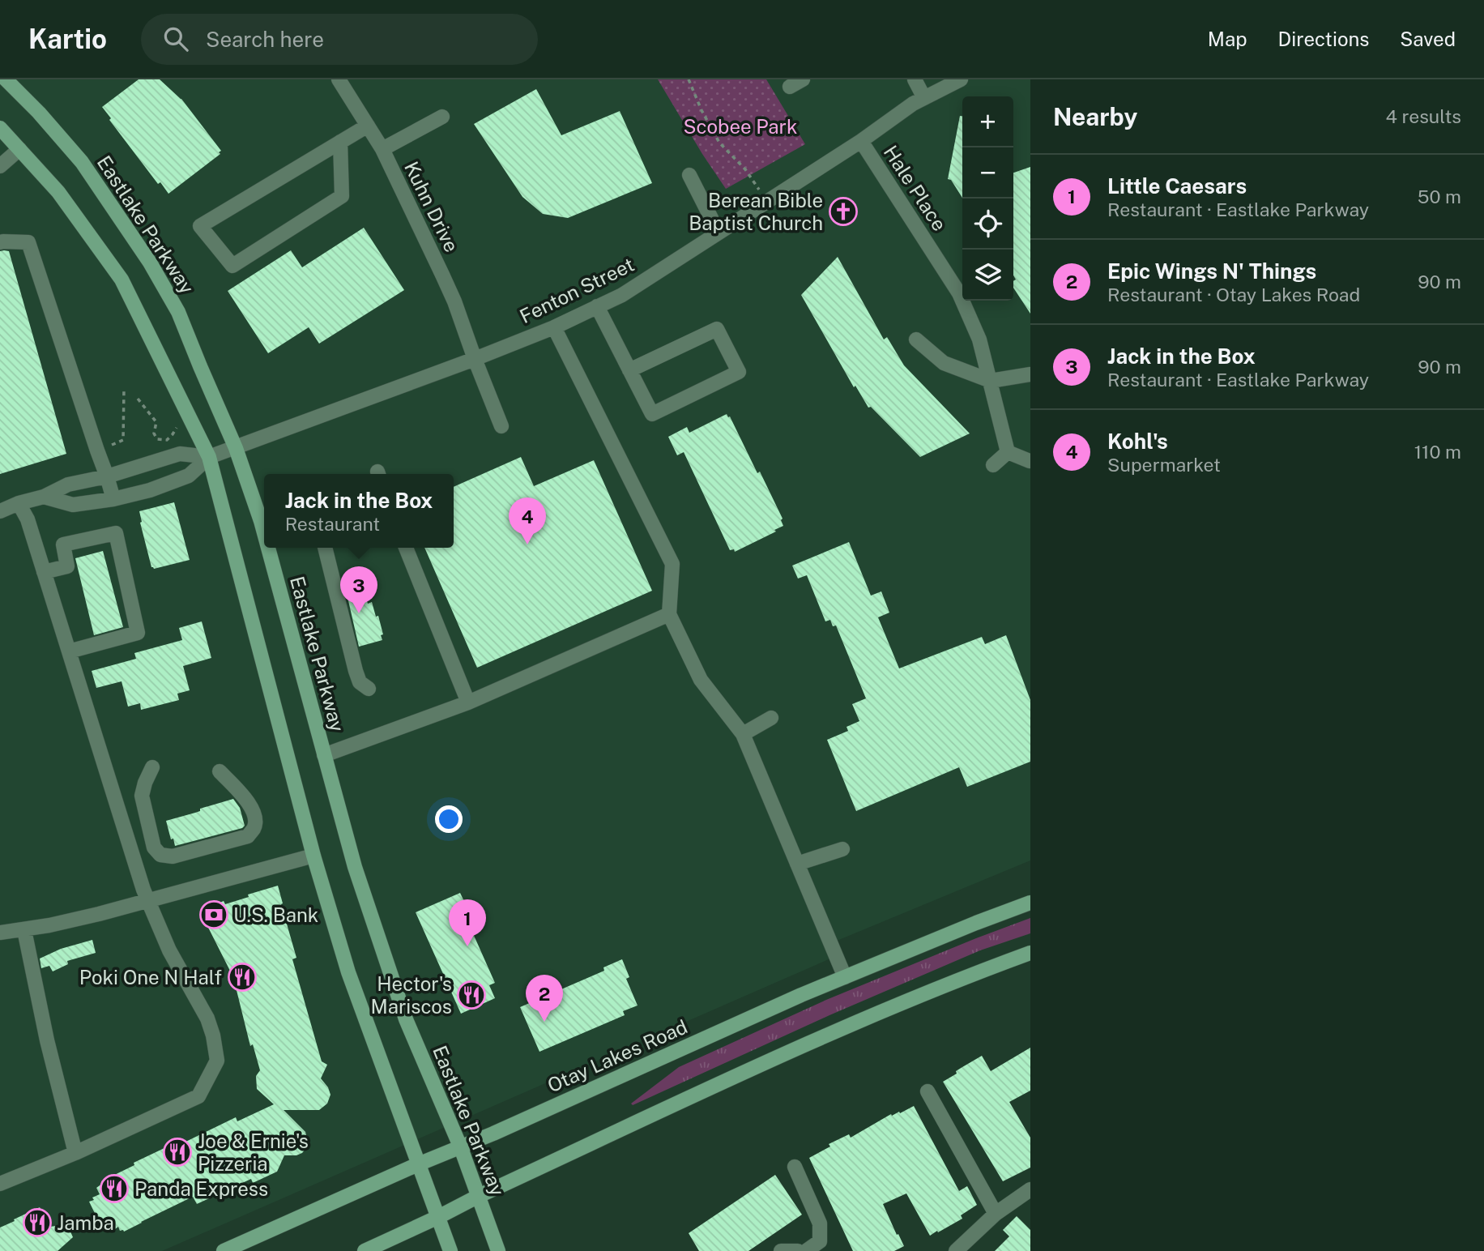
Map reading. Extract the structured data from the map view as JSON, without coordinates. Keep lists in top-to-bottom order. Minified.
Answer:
{"streets":{"main road":["Eastlake Parkway","Otay Lakes Road"],"street":["Hale Place","Kuhn Drive","Fenton Street"]},"crossings":[["Hale Place","Fenton Street"],["Kuhn Drive","Fenton Street"],["Eastlake Parkway","Fenton Street"],["Eastlake Parkway","Otay Lakes Road"]],"parks":["Scobee Park"],"places":{"church":["Berean Bible Baptist Church"],"bank":["U.S. Bank"],"restaurant":["Poki One N Half","Hector's Mariscos","Joe & Ernie's Pizzeria","Panda Express","Jamba"]},"page":{"header":"Kartio","search":"Search here","nav":["Map","Directions","Saved"],"heading":["Nearby","4 results"],"map_buttons":["+","−"],"list":[{"mark":"1","name":"Little Caesars","note":"Restaurant · Eastlake Parkway","value":"50 m"},{"mark":"2","name":"Epic Wings N' Things","note":"Restaurant · Otay Lakes Road","value":"90 m"},{"mark":"3","name":"Jack in the Box","note":"Restaurant · Eastlake Parkway","value":"90 m"},{"mark":"4","name":"Kohl's","note":"Supermarket","value":"110 m"}],"popup":["Jack in the Box","Restaurant"],"pins":["4","3","1","2"]}}
